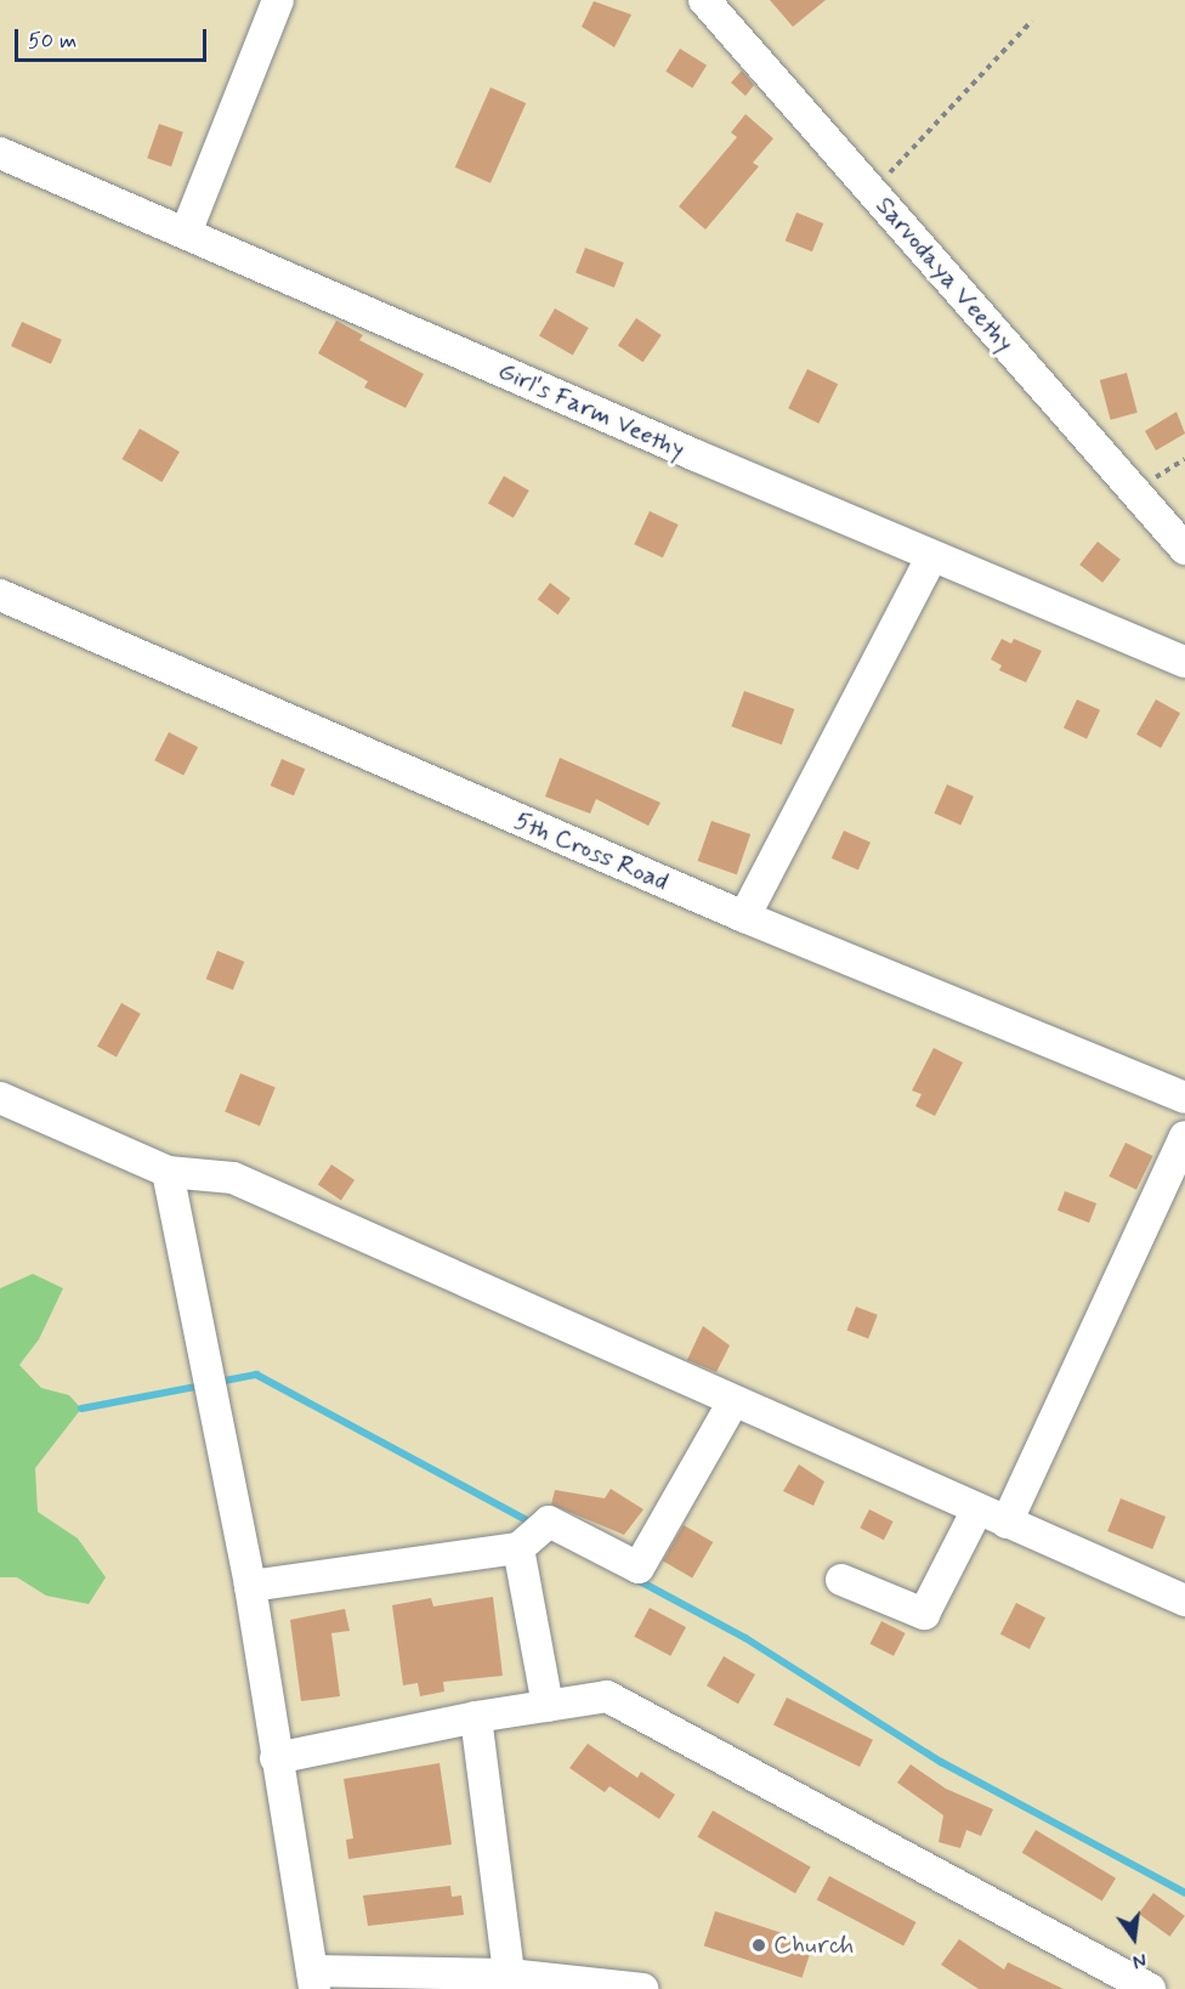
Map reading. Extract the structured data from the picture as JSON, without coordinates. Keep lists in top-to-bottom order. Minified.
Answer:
{"streets":{"street":["Sarvodaya Veethy","Girl's Farm Veethy","5th Cross Road"]},"places":["Church"],"scale_bar":"50 m","north":"bottom"}
